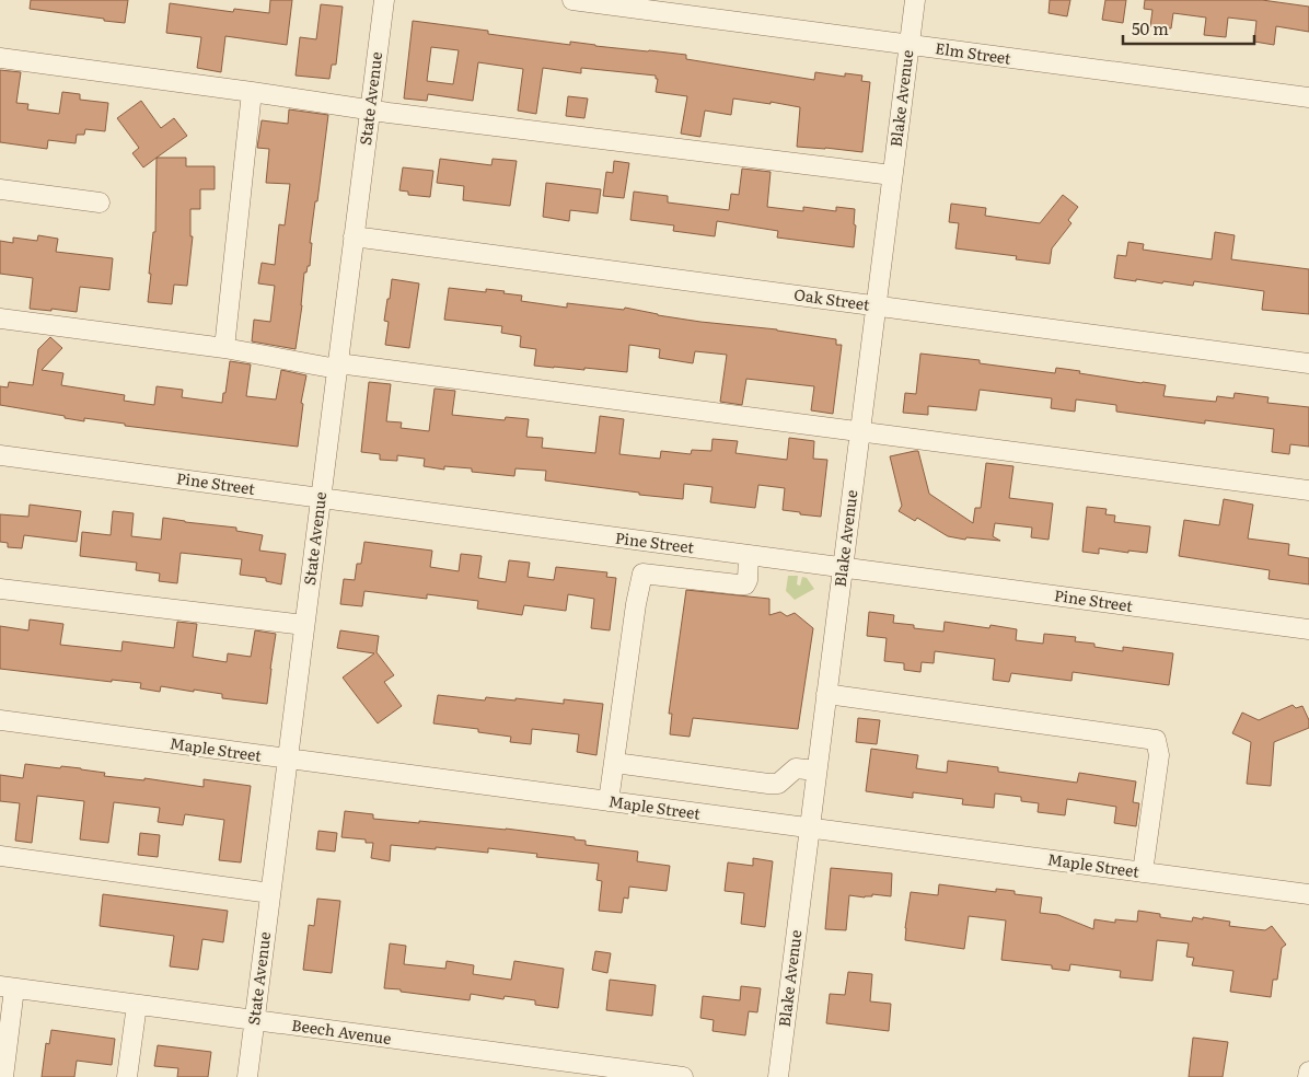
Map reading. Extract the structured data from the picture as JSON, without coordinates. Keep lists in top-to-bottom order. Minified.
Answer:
{"streets":{"street":["Elm Street","State Avenue","Blake Avenue","Oak Street","Pine Street","Maple Street","Beech Avenue"]},"crossings":[["Elm Street","Blake Avenue"],["State Avenue","Oak Street"],["State Avenue","Pine Street"],["State Avenue","Maple Street"],["State Avenue","Beech Avenue"],["Blake Avenue","Oak Street"],["Blake Avenue","Pine Street"],["Blake Avenue","Maple Street"]],"scale_bar":"50 m"}
